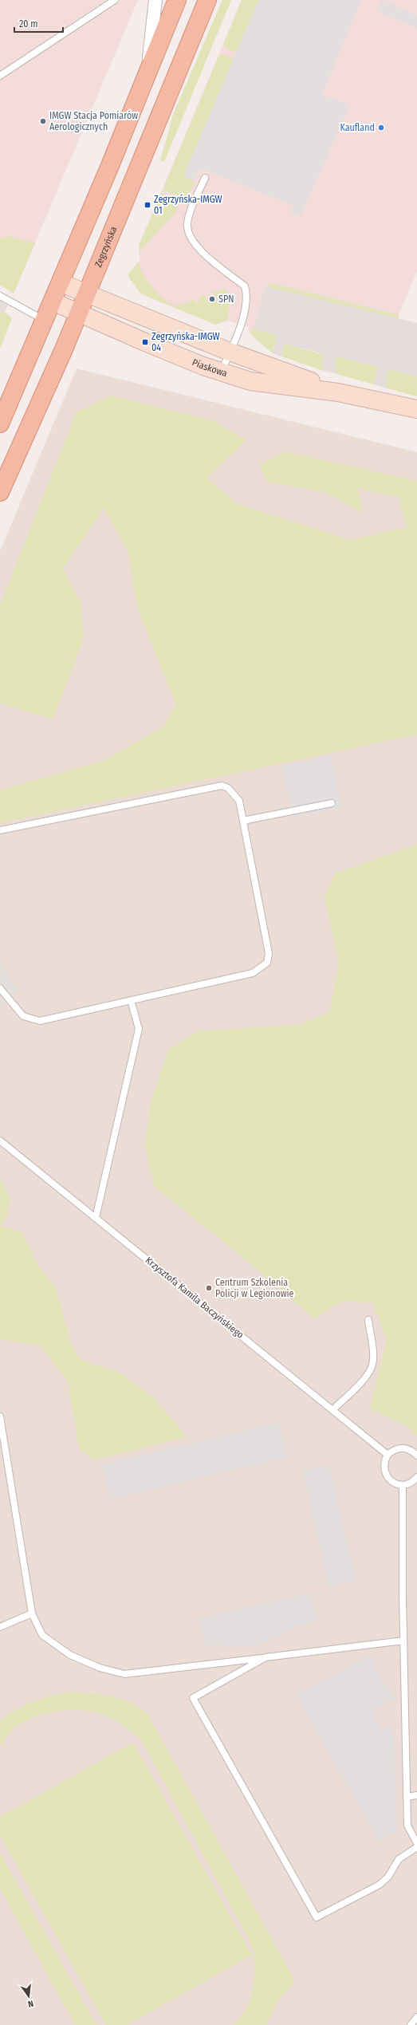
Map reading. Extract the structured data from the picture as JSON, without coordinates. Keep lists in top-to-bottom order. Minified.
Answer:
{"streets":{"main road":["Zegrzyńska"],"street":["Piaskowa"],"lane":["Krzysztofa Kamila Baczyńskiego"]},"crossings":[["Zegrzyńska","Piaskowa"]],"places":{"other":["IMGW Stacja Pomiarów Aerologicznych","Kaufland","SPN","Centrum Szkolenia Policji w Legionowie"],"transit":["Zegrzyńska-IMGW 01","Zegrzyńska-IMGW 04"]},"scale_bar":"20 m","north":"bottom"}
